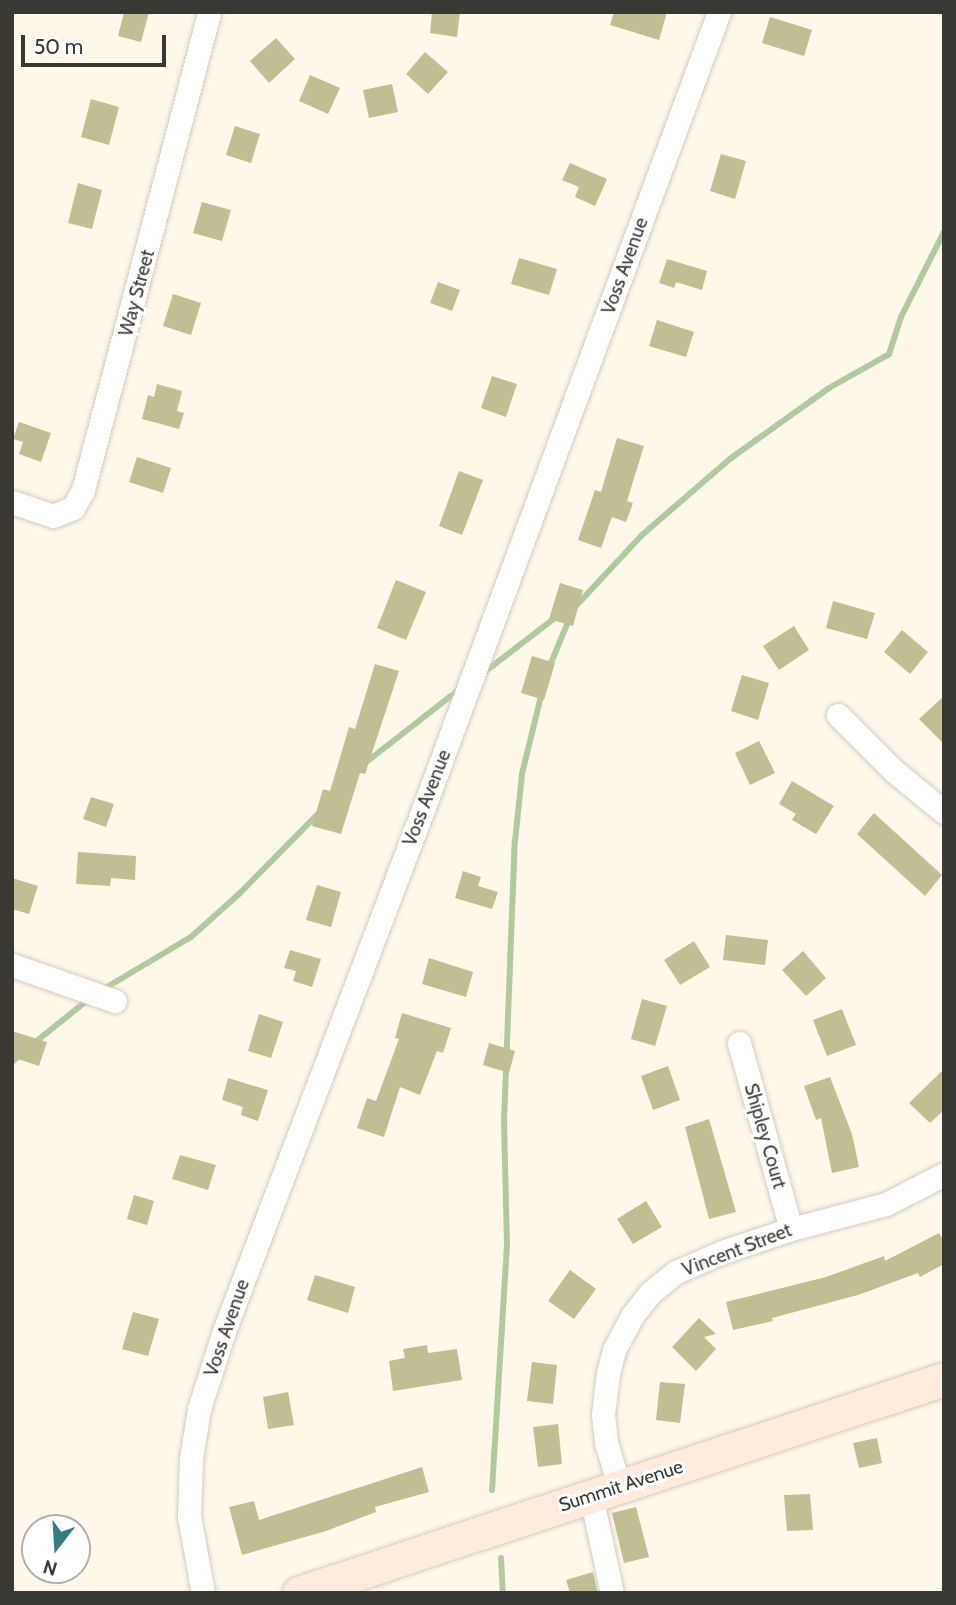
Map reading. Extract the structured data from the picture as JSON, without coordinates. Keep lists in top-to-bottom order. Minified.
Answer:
{"streets":{"main road":["Summit Avenue"],"street":["Voss Avenue","Way Street","Shipley Court","Vincent Street"]},"crossings":[["Shipley Court","Vincent Street"],["Vincent Street","Summit Avenue"]],"scale_bar":"50 m","north":"bottom"}
